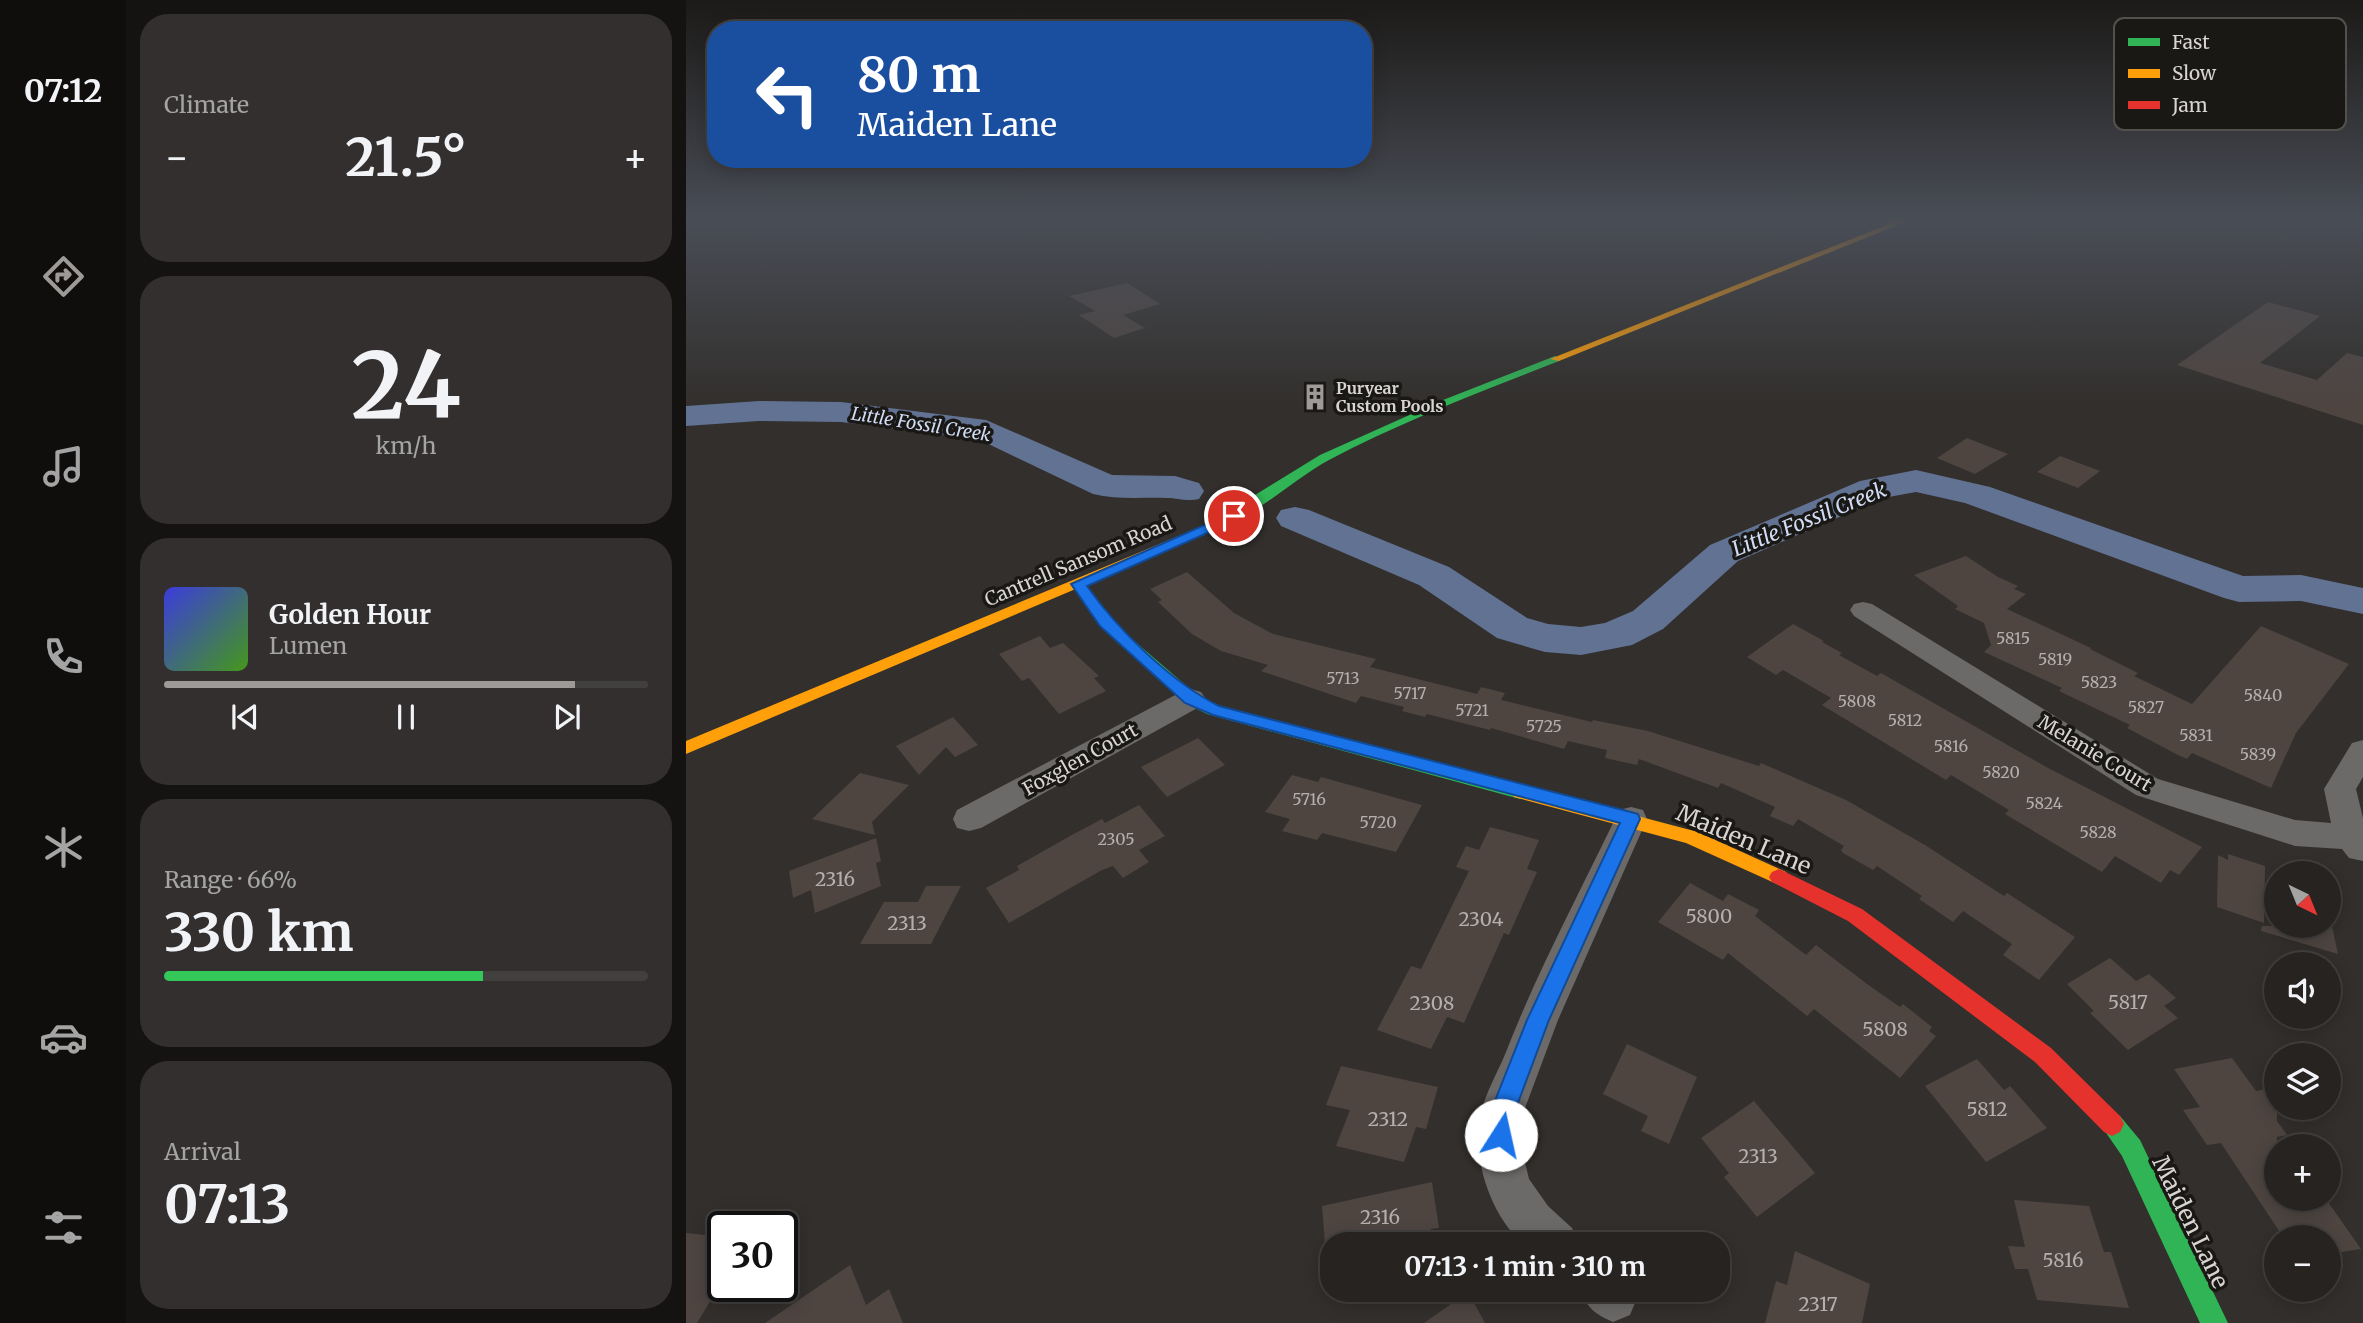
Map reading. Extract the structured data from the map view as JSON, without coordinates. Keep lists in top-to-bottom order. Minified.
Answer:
{"streets":{"main road":["Cantrell Sansom Road","Maiden Lane"],"street":["Melanie Court","Foxglen Court"]},"crossings":[["Cantrell Sansom Road","Maiden Lane"],["Foxglen Court","Maiden Lane"]],"water":["Little Fossil Creek"],"places":{"building":["Puryear Custom Pools"]},"house_numbers":["5815","5819","5713","5823","5717","5840","5808","5827","5721","5812","5725","5831","5816","5839","5820","5716","5824","5720","5828","2305","2316","5800","2304","2313","5817","2308","5808","5812","2312","2313","2316","5816","2317"],"legend":["Fast","Slow","Jam"],"north":"bottom right","page":{"tabs":"07:12","tile":["Climate",["24","km/h"],["Range · 66%","330 km"],["Arrival","07:13"]],"turn":["80 m","Maiden Lane"],"heat":["−","21.5°","+"],"song":["Golden Hour","Lumen"],"map_buttons":["+","−"],"limit":"30","trip":"07:13 · 1 min · 310 m"}}
